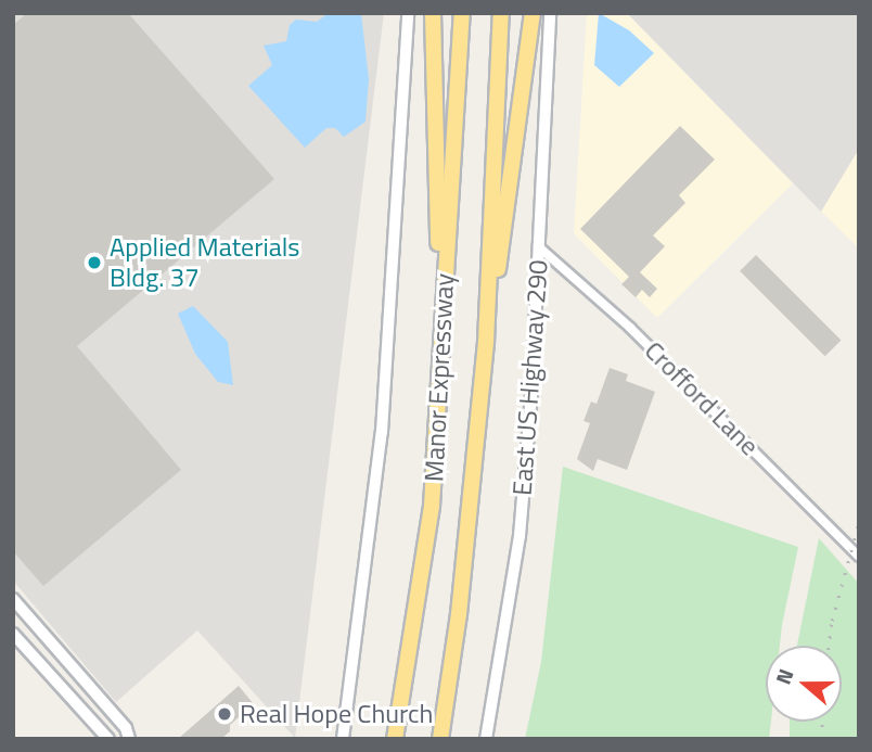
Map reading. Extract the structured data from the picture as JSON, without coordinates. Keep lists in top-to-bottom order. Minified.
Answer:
{"streets":{"highway":["Manor Expressway"],"main road":["East US Highway 290"],"street":["Crofford Lane"]},"crossings":[["East US Highway 290","Crofford Lane"]],"places":["Applied Materials Bldg. 37","Real Hope Church"],"north":"left"}
